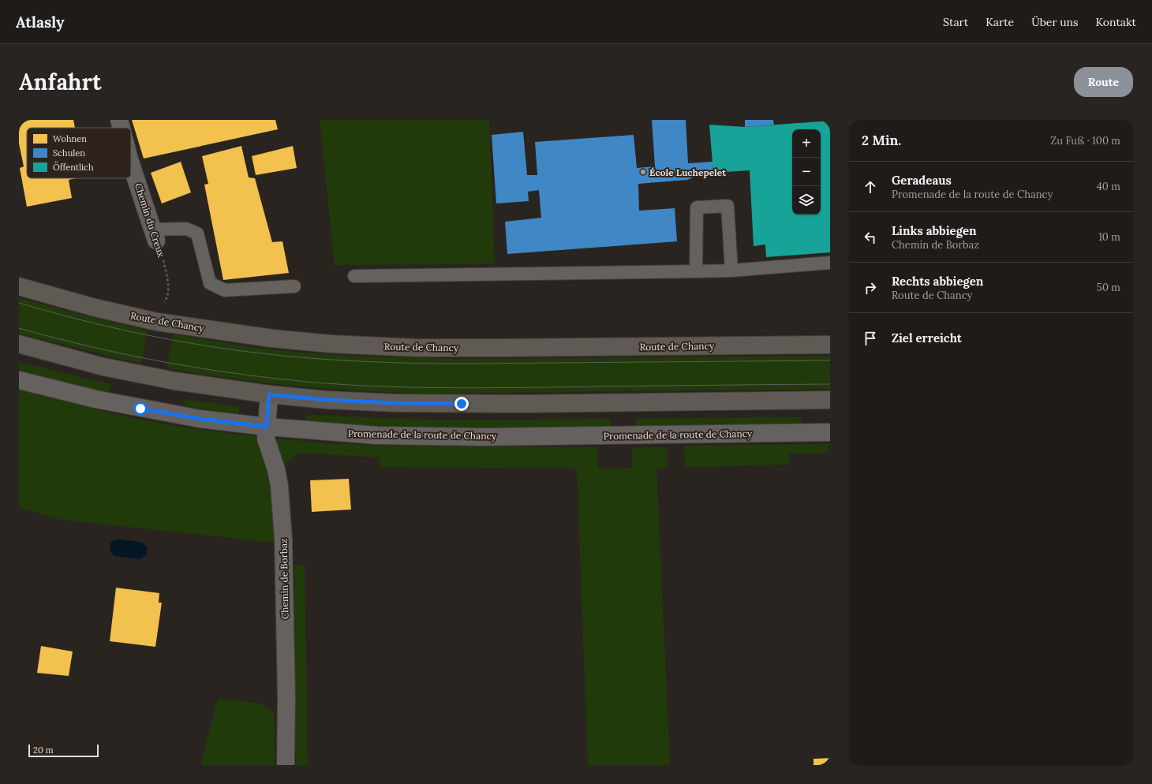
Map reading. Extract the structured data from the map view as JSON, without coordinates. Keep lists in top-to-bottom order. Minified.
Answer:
{"streets":{"main road":["Route de Chancy"],"street":["Chemin du Creux","Promenade de la route de Chancy","Chemin de Borbaz"]},"crossings":[["Promenade de la route de Chancy","Chemin de Borbaz"]],"places":["École Luchepelet"],"legend":["Wohnen","Schulen","Öffentlich"],"scale_bar":"20 m","page":{"header":"Atlasly","nav":["Start","Karte","Über uns","Kontakt"],"buttons":"Route","title":"Anfahrt","heading":["2 Min.","Zu Fuß · 100 m"],"map_buttons":["+","−"],"list":[["Geradeaus","Promenade de la route de Chancy","40 m"],["Links abbiegen","Chemin de Borbaz","10 m"],["Rechts abbiegen","Route de Chancy","50 m"],"Ziel erreicht"],"scale":"20 m"}}
